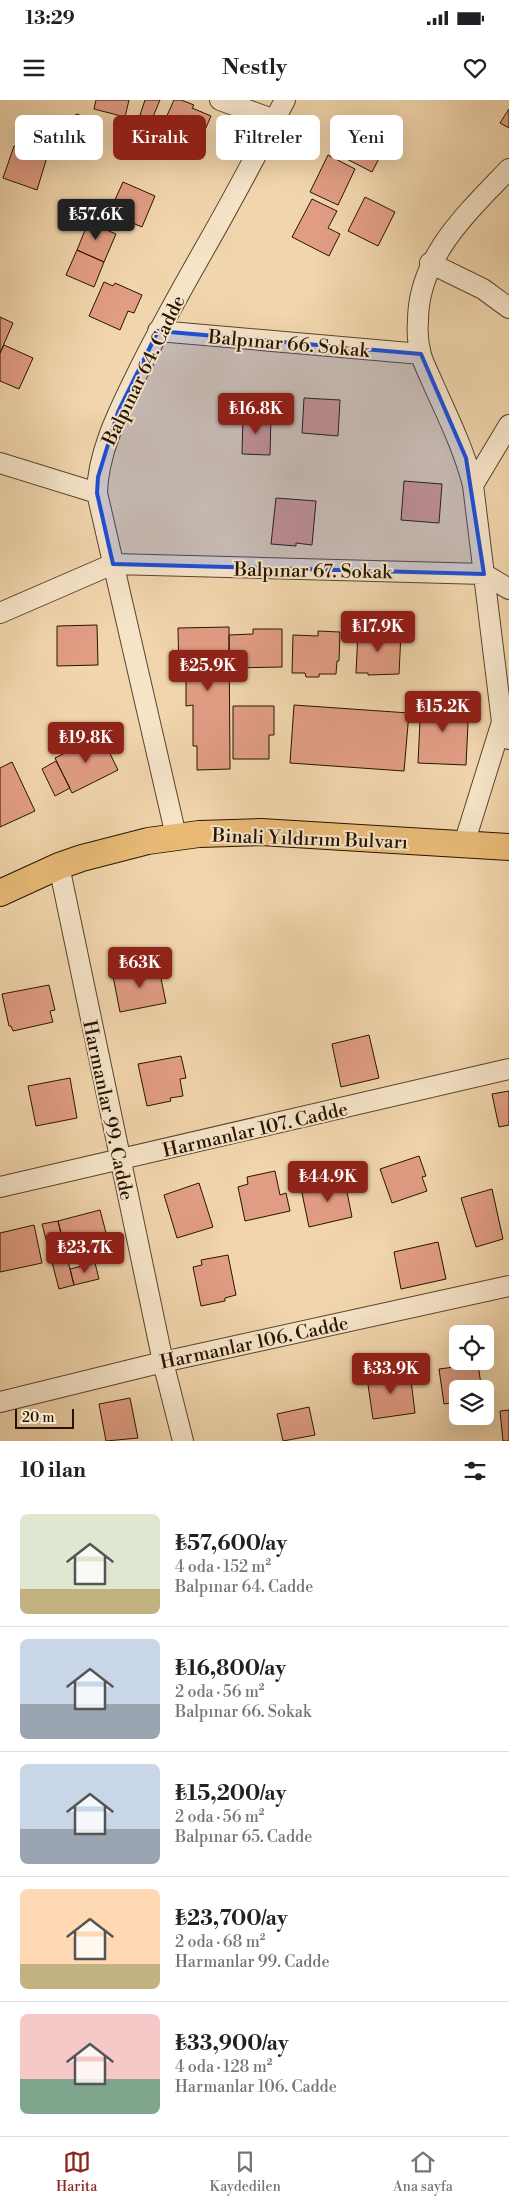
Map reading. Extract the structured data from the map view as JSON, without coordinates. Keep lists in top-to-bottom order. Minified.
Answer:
{"streets":{"main road":["Binali Yıldırım Bulvarı"],"street":["Balpınar 66. Sokak","Balpınar 64. Cadde","Balpınar 67. Sokak","Harmanlar 99. Cadde","Harmanlar 107. Cadde","Harmanlar 106. Cadde"]},"crossings":[["Balpınar 66. Sokak","Balpınar 64. Cadde"],["Balpınar 64. Cadde","Balpınar 67. Sokak"],["Balpınar 64. Cadde","Binali Yıldırım Bulvarı"],["Binali Yıldırım Bulvarı","Harmanlar 99. Cadde"],["Harmanlar 99. Cadde","Harmanlar 107. Cadde"],["Harmanlar 99. Cadde","Harmanlar 106. Cadde"]],"scale_bar":"20 m","page":{"status":"13:29","header":"Nestly","chip":["Satılık","Kiralık","Filtreler","Yeni"],"price":["₺57.6K","₺16.8K","₺17.9K","₺25.9K","₺15.2K","₺19.8K","₺63K","₺44.9K","₺23.7K","₺33.9K"],"scale":"20 m","heading":"10 ilan","list":[{"name":"₺57,600/ay","note":"4 oda · 152 m² · Balpınar 64. Cadde"},{"name":"₺16,800/ay","note":"2 oda · 56 m² · Balpınar 66. Sokak"},{"name":"₺15,200/ay","note":"2 oda · 56 m² · Balpınar 65. Cadde"},{"name":"₺23,700/ay","note":"2 oda · 68 m² · Harmanlar 99. Cadde"},{"name":"₺33,900/ay","note":"4 oda · 128 m² · Harmanlar 106. Cadde"}],"tabs":["Harita","Kaydedilen","Ana sayfa"]}}
